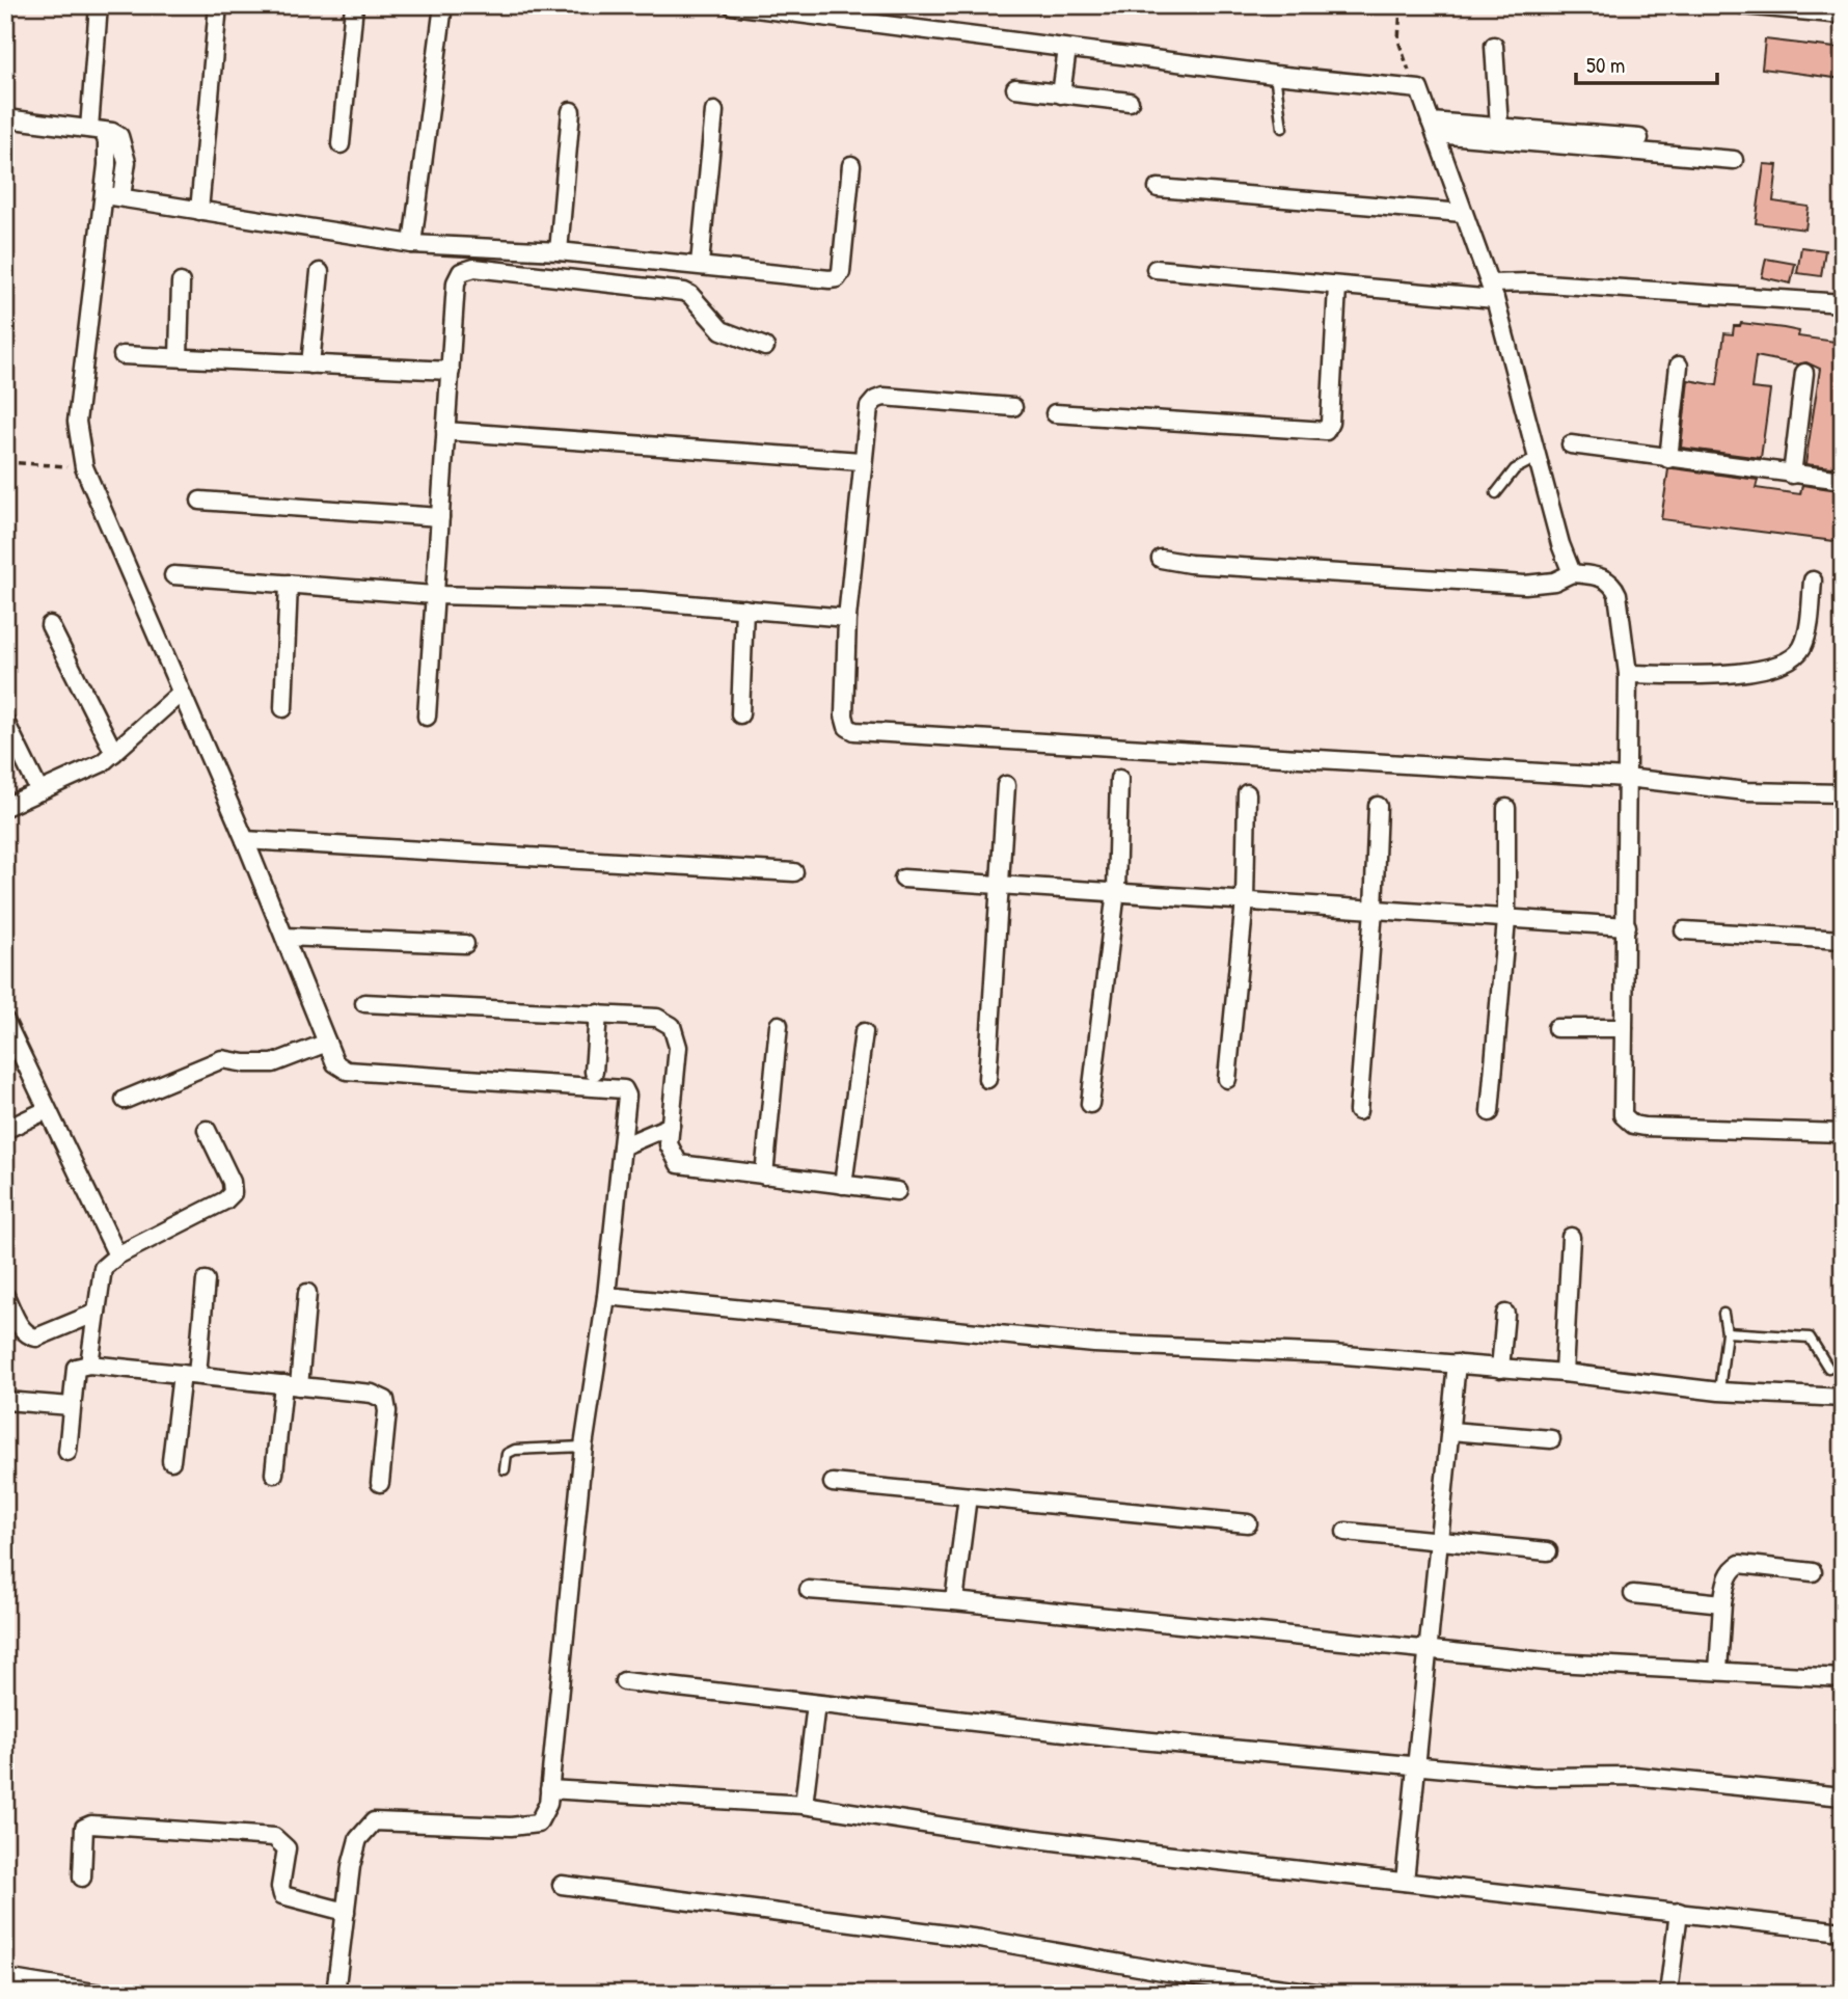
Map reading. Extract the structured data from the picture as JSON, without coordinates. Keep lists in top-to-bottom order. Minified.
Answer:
{"scale_bar":"50 m"}
